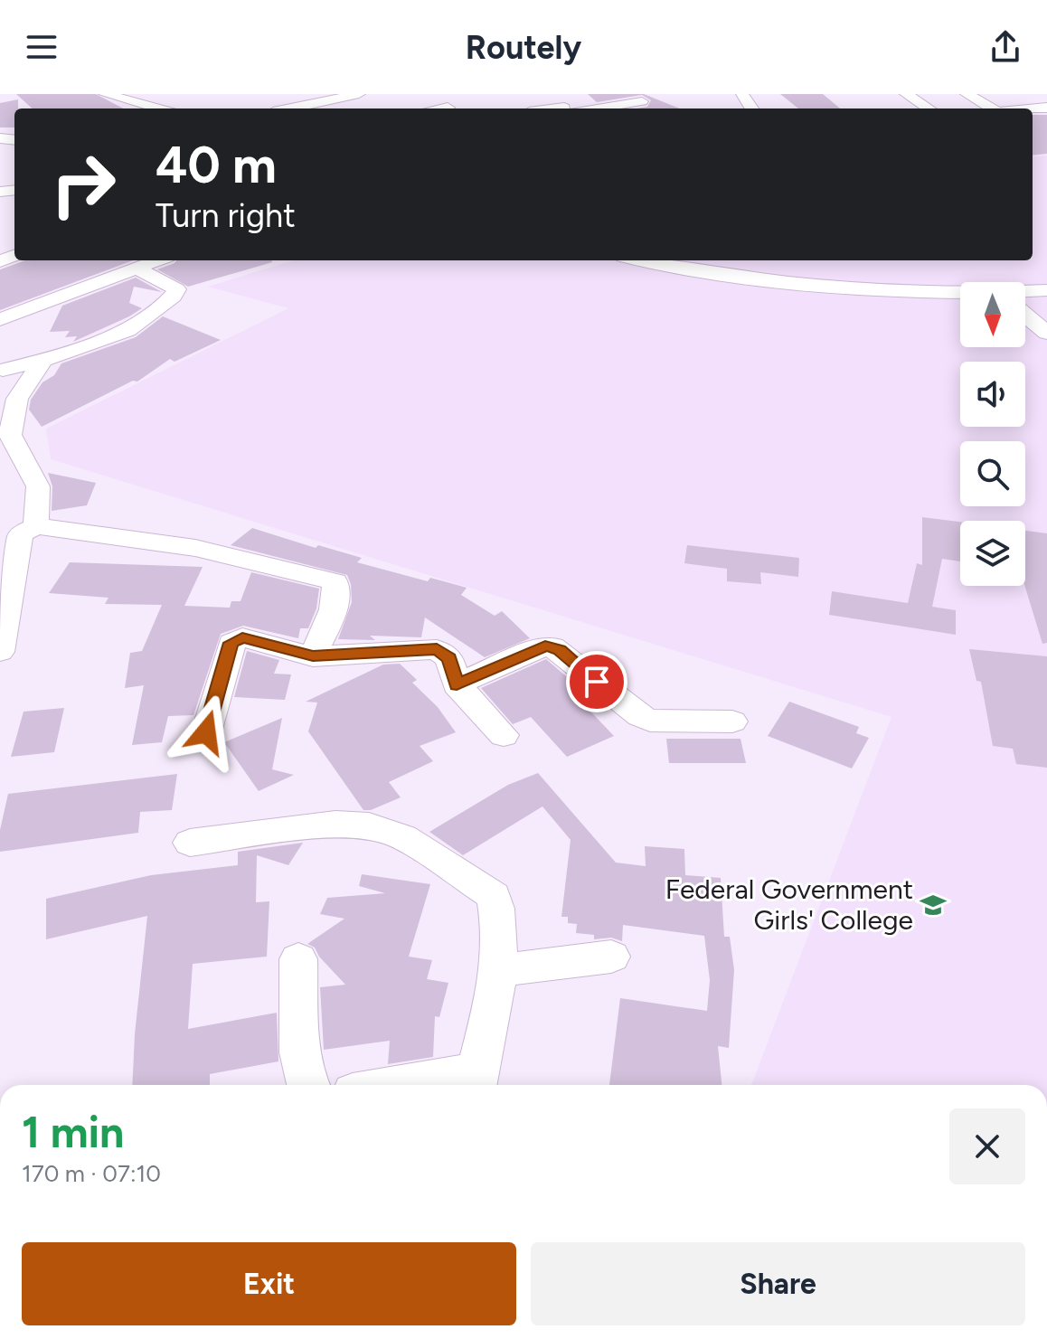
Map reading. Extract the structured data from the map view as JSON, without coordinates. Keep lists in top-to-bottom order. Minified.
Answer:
{"places":{"school or university":["Federal Government Girls' College"]},"north":"bottom","page":{"header":"Routely","turn":["40 m","Turn right"],"heading":["1 min","170 m · 07:10"],"buttons":["Exit","Share"]}}
